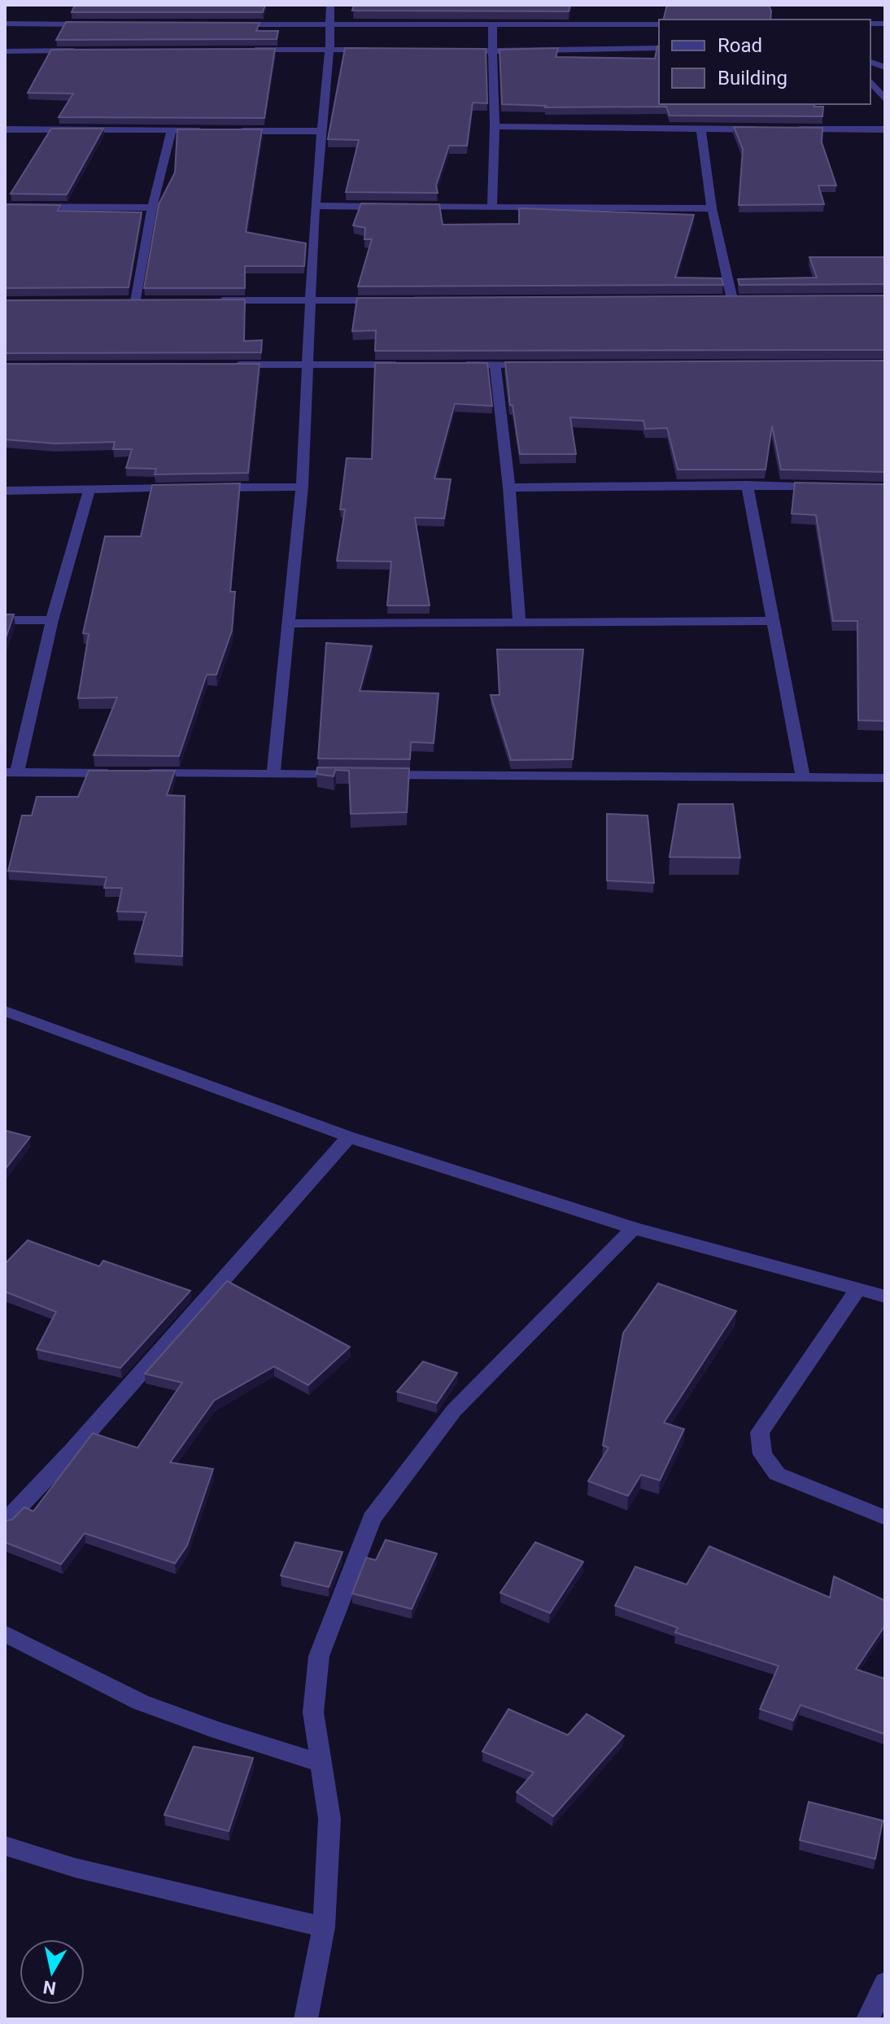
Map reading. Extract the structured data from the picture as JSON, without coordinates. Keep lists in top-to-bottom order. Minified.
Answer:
{"legend":["Road","Building"],"north":"bottom"}
